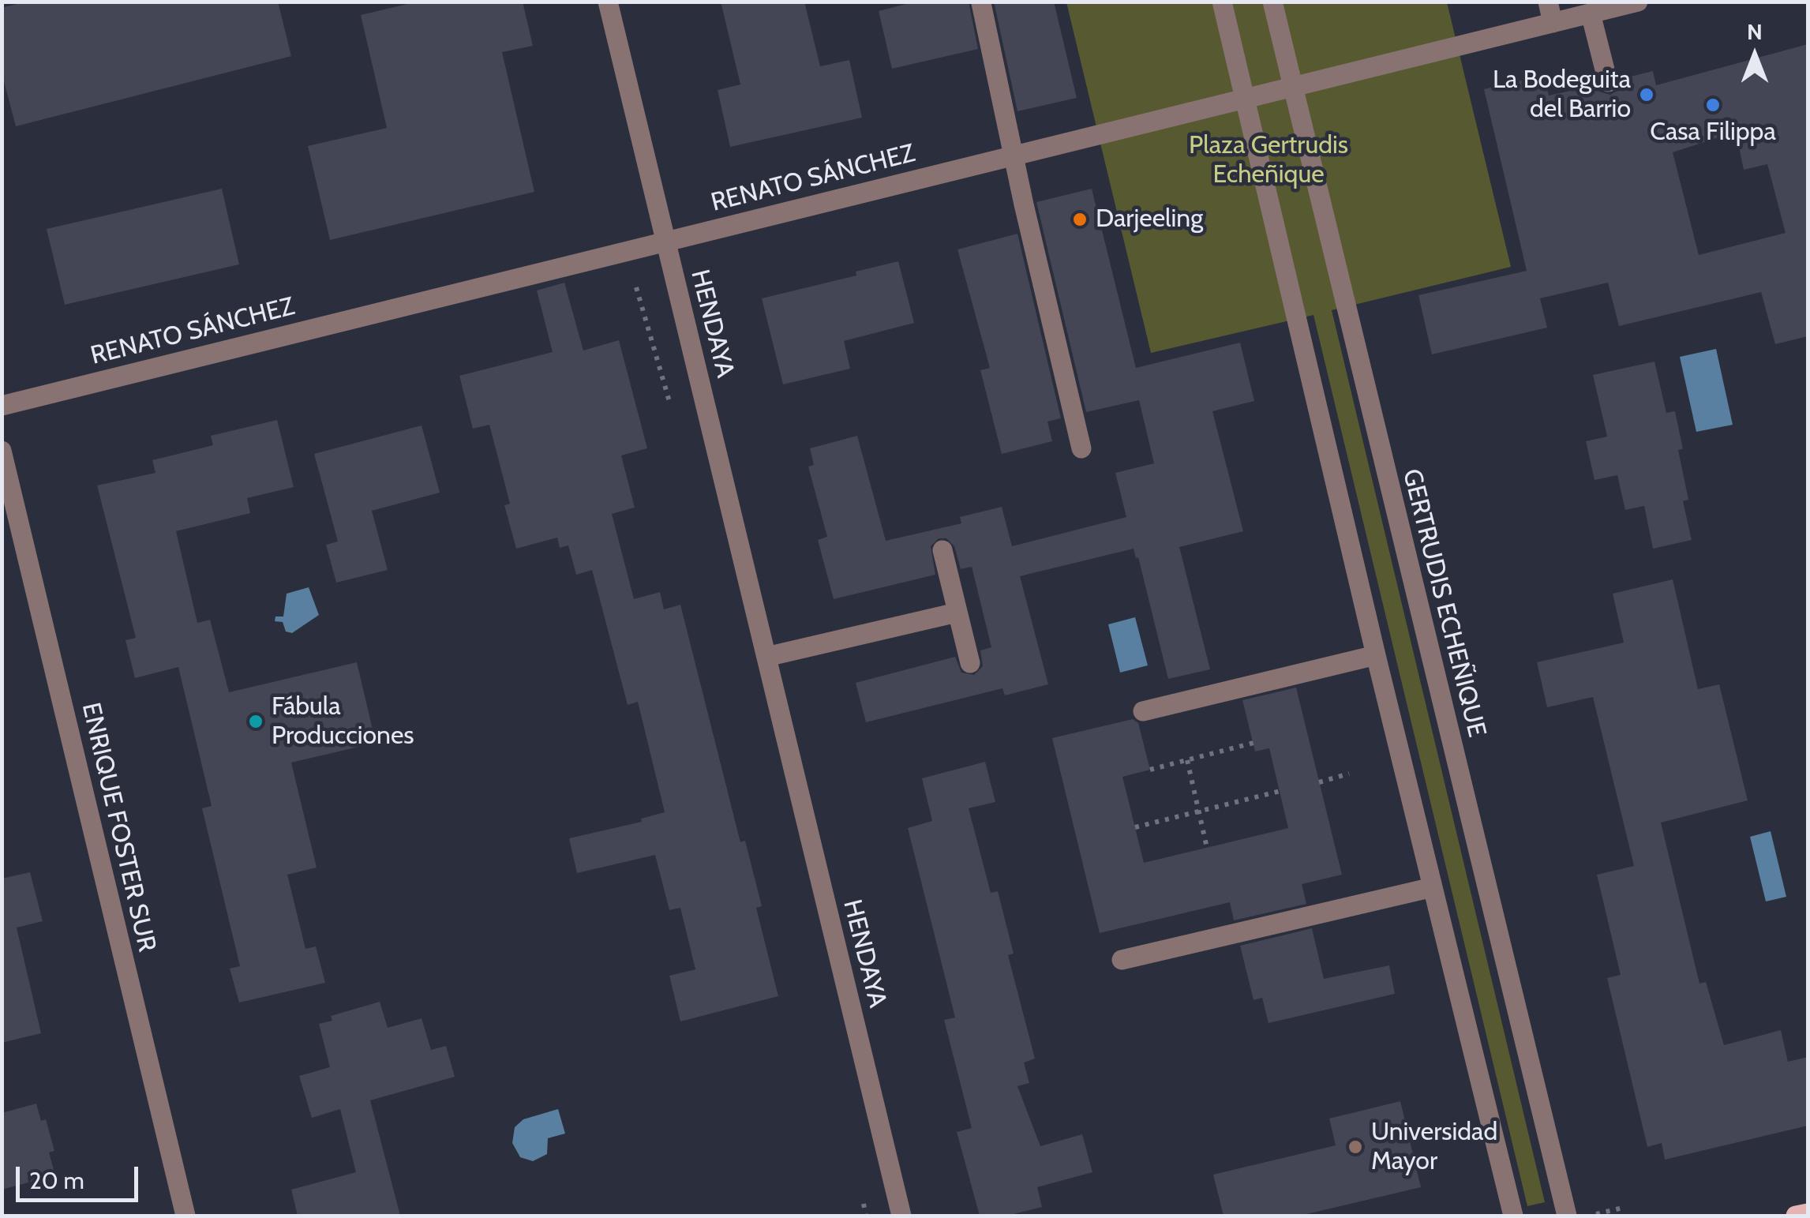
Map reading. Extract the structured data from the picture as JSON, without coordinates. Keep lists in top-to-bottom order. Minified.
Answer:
{"streets":{"street":["RENATO SÁNCHEZ","HENDAYA","GERTRUDIS ECHEÑIQUE","ENRIQUE FOSTER SUR"]},"crossings":[["RENATO SÁNCHEZ","HENDAYA"],["RENATO SÁNCHEZ","GERTRUDIS ECHEÑIQUE"]],"parks":["Plaza Gertrudis Echeñique"],"places":["La Bodeguita del Barrio","Casa Filippa","Darjeeling","Fábula Producciones","Universidad Mayor"],"scale_bar":"20 m","north":"top"}
